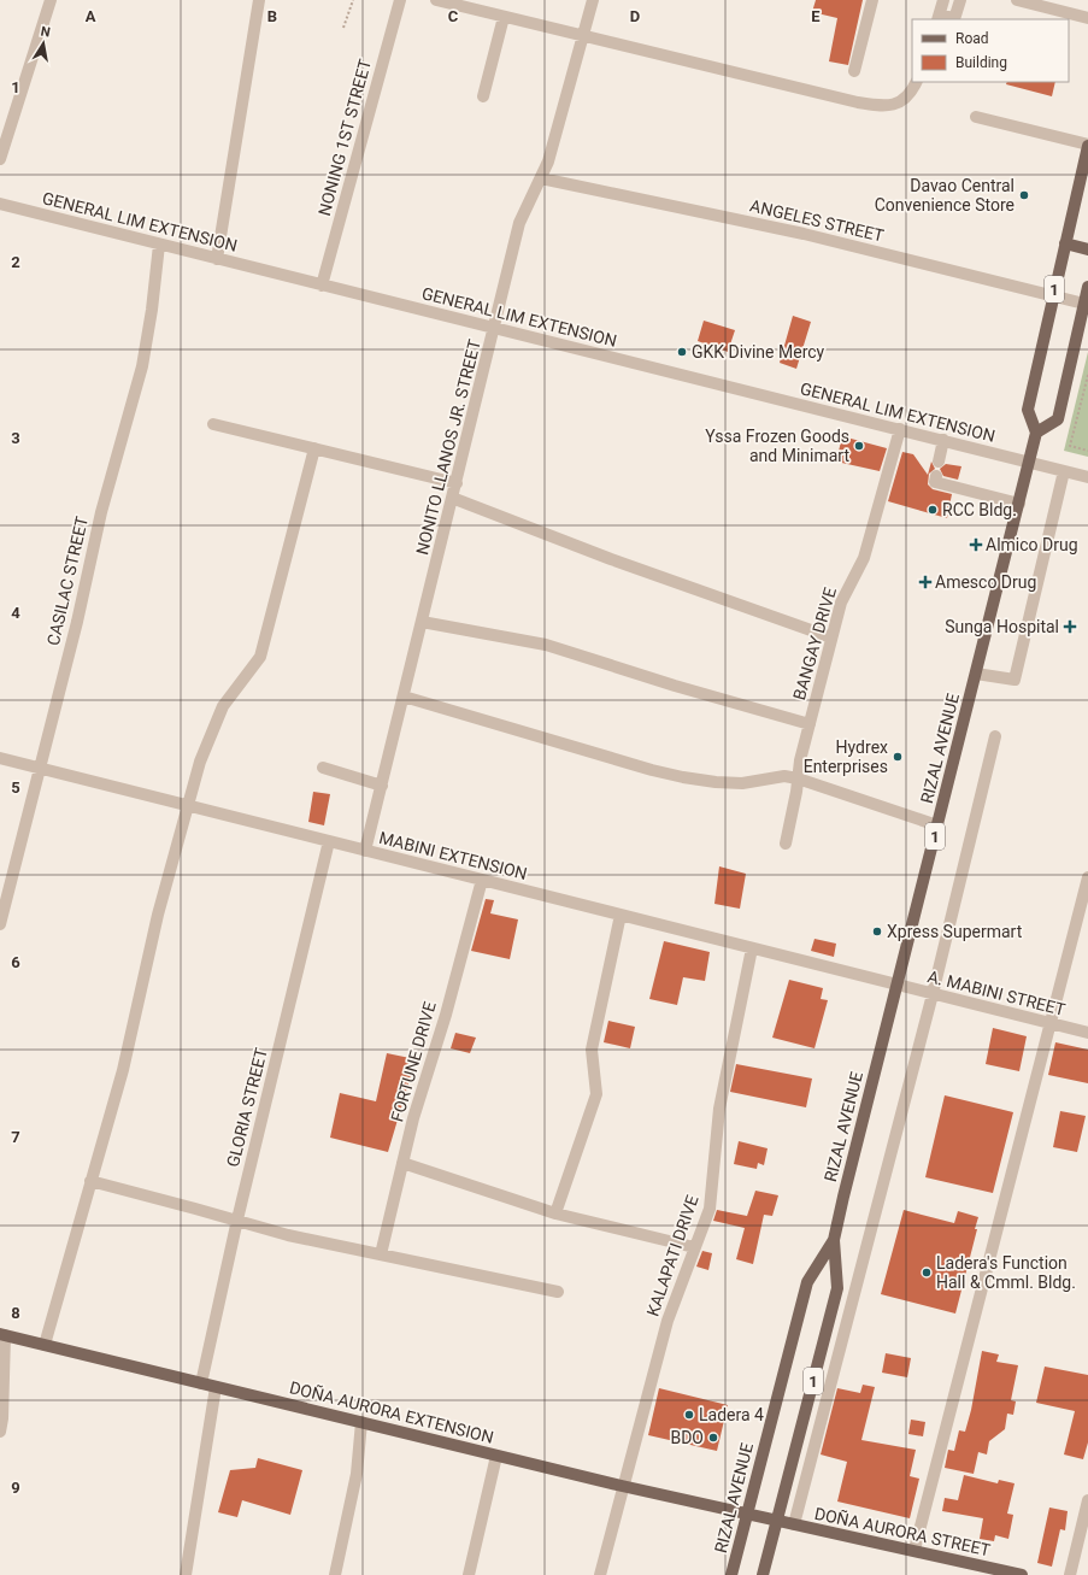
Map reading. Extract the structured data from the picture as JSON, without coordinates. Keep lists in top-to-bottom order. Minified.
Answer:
{"streets":{"main road":["1","RIZAL AVENUE","DOÑA AURORA EXTENSION","DOÑA AURORA STREET"],"street":["NONING 1ST STREET","ANGELES STREET","GENERAL LIM EXTENSION","NONITO LLANOS JR. STREET","CASILAC STREET","BANGAY DRIVE","MABINI EXTENSION","A. MABINI STREET","FORTUNE DRIVE","GLORIA STREET","KALAPATI DRIVE"]},"crossings":[["NONING 1ST STREET","GENERAL LIM EXTENSION"],["ANGELES STREET","1"],["ANGELES STREET","NONITO LLANOS JR. STREET"],["GENERAL LIM EXTENSION","NONITO LLANOS JR. STREET"],["GENERAL LIM EXTENSION","CASILAC STREET"],["GENERAL LIM EXTENSION","BANGAY DRIVE"],["GENERAL LIM EXTENSION","RIZAL AVENUE"],["1","RIZAL AVENUE"],["NONITO LLANOS JR. STREET","MABINI EXTENSION"],["CASILAC STREET","MABINI EXTENSION"],["RIZAL AVENUE","MABINI EXTENSION"],["RIZAL AVENUE","A. MABINI STREET"],["RIZAL AVENUE","DOÑA AURORA EXTENSION"],["RIZAL AVENUE","DOÑA AURORA STREET"],["MABINI EXTENSION","A. MABINI STREET"],["MABINI EXTENSION","FORTUNE DRIVE"],["MABINI EXTENSION","GLORIA STREET"],["MABINI EXTENSION","KALAPATI DRIVE"],["GLORIA STREET","DOÑA AURORA EXTENSION"],["KALAPATI DRIVE","DOÑA AURORA EXTENSION"],["DOÑA AURORA EXTENSION","DOÑA AURORA STREET"]],"places":{"other":["Davao Central Convenience Store","GKK Divine Mercy","Yssa Frozen Goods and Minimart","RCC Bldg.","Hydrex Enterprises","Xpress Supermart","Ladera's Function Hall & Cmml. Bldg.","Ladera 4","BDO"],"health":["Almico Drug","Amesco Drug","Sunga Hospital"]},"legend":["Road","Building"],"north":"top","grid":{"columns":["A","B","C","D","E"],"rows":["1","2","3","4","5","6","7","8","9"]}}
